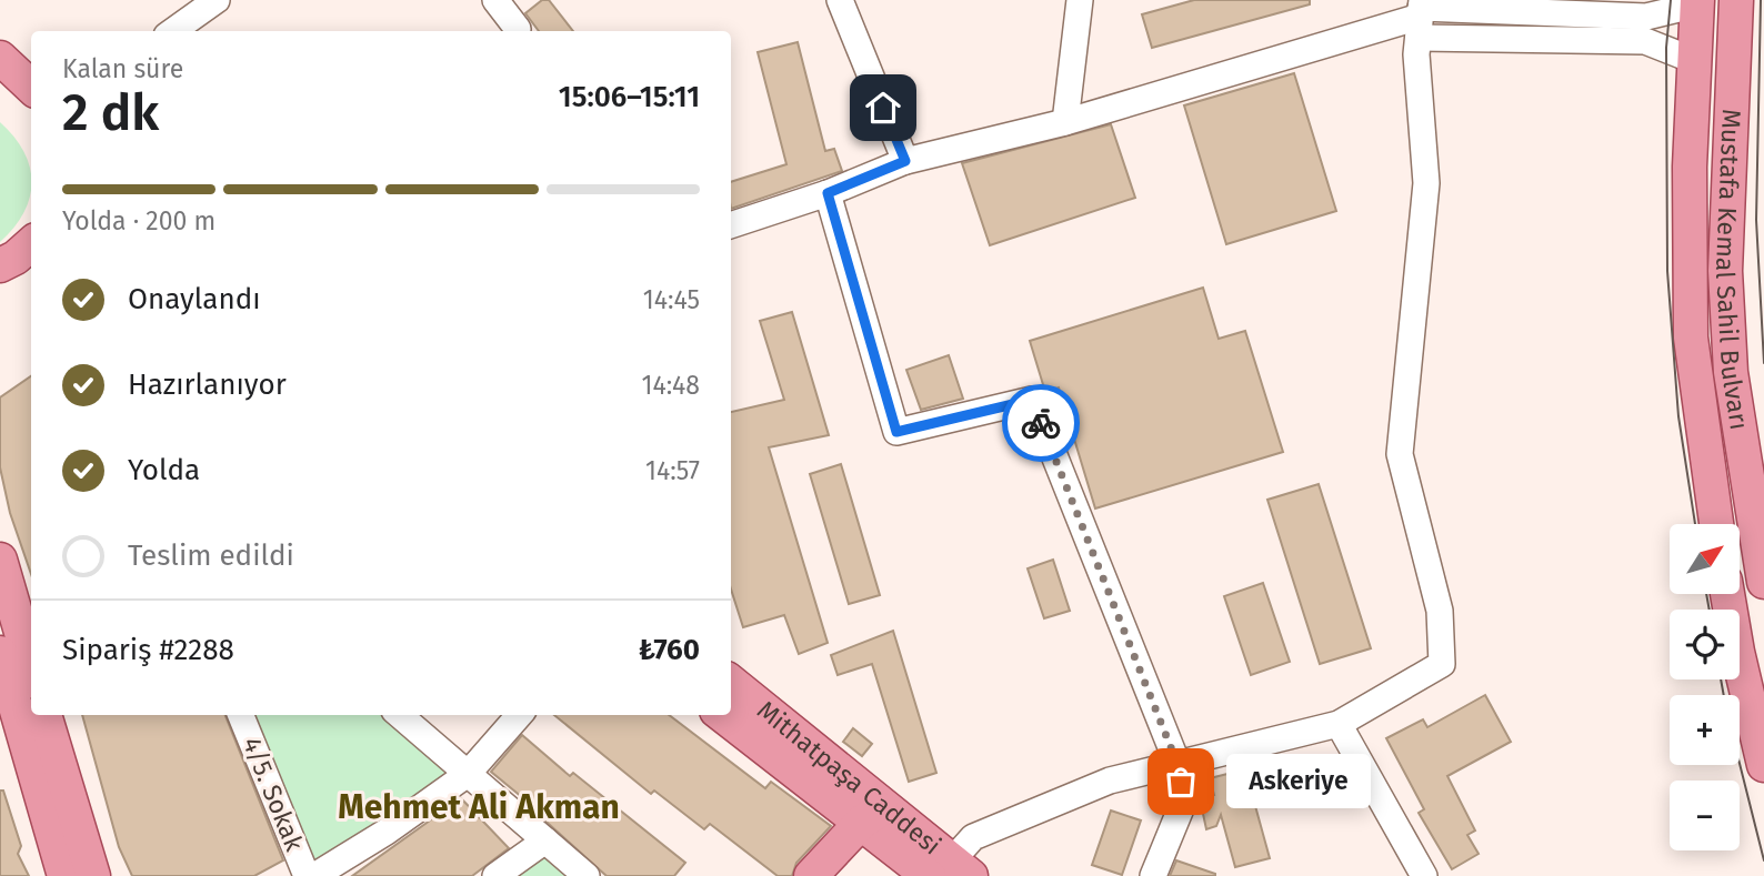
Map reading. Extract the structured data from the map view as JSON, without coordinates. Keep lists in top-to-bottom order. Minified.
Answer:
{"streets":{"main road":["Mustafa Kemal Sahil Bulvarı","Mithatpaşa Caddesi"],"street":["4/5. Sokak"]},"districts":["Mehmet Ali Akman"],"places":["Askeriye"],"north":"top right","page":{"heading":["2 dk","Kalan süre","15:06–15:11"],"panel":["Sipariş #2288","₺760"],"bar":"Yolda · 200 m","list":[["Onaylandı","14:45"],["Hazırlanıyor","14:48"],["Yolda","14:57"],"Teslim edildi"],"map_buttons":["+","−"],"bubble":"Askeriye"}}
